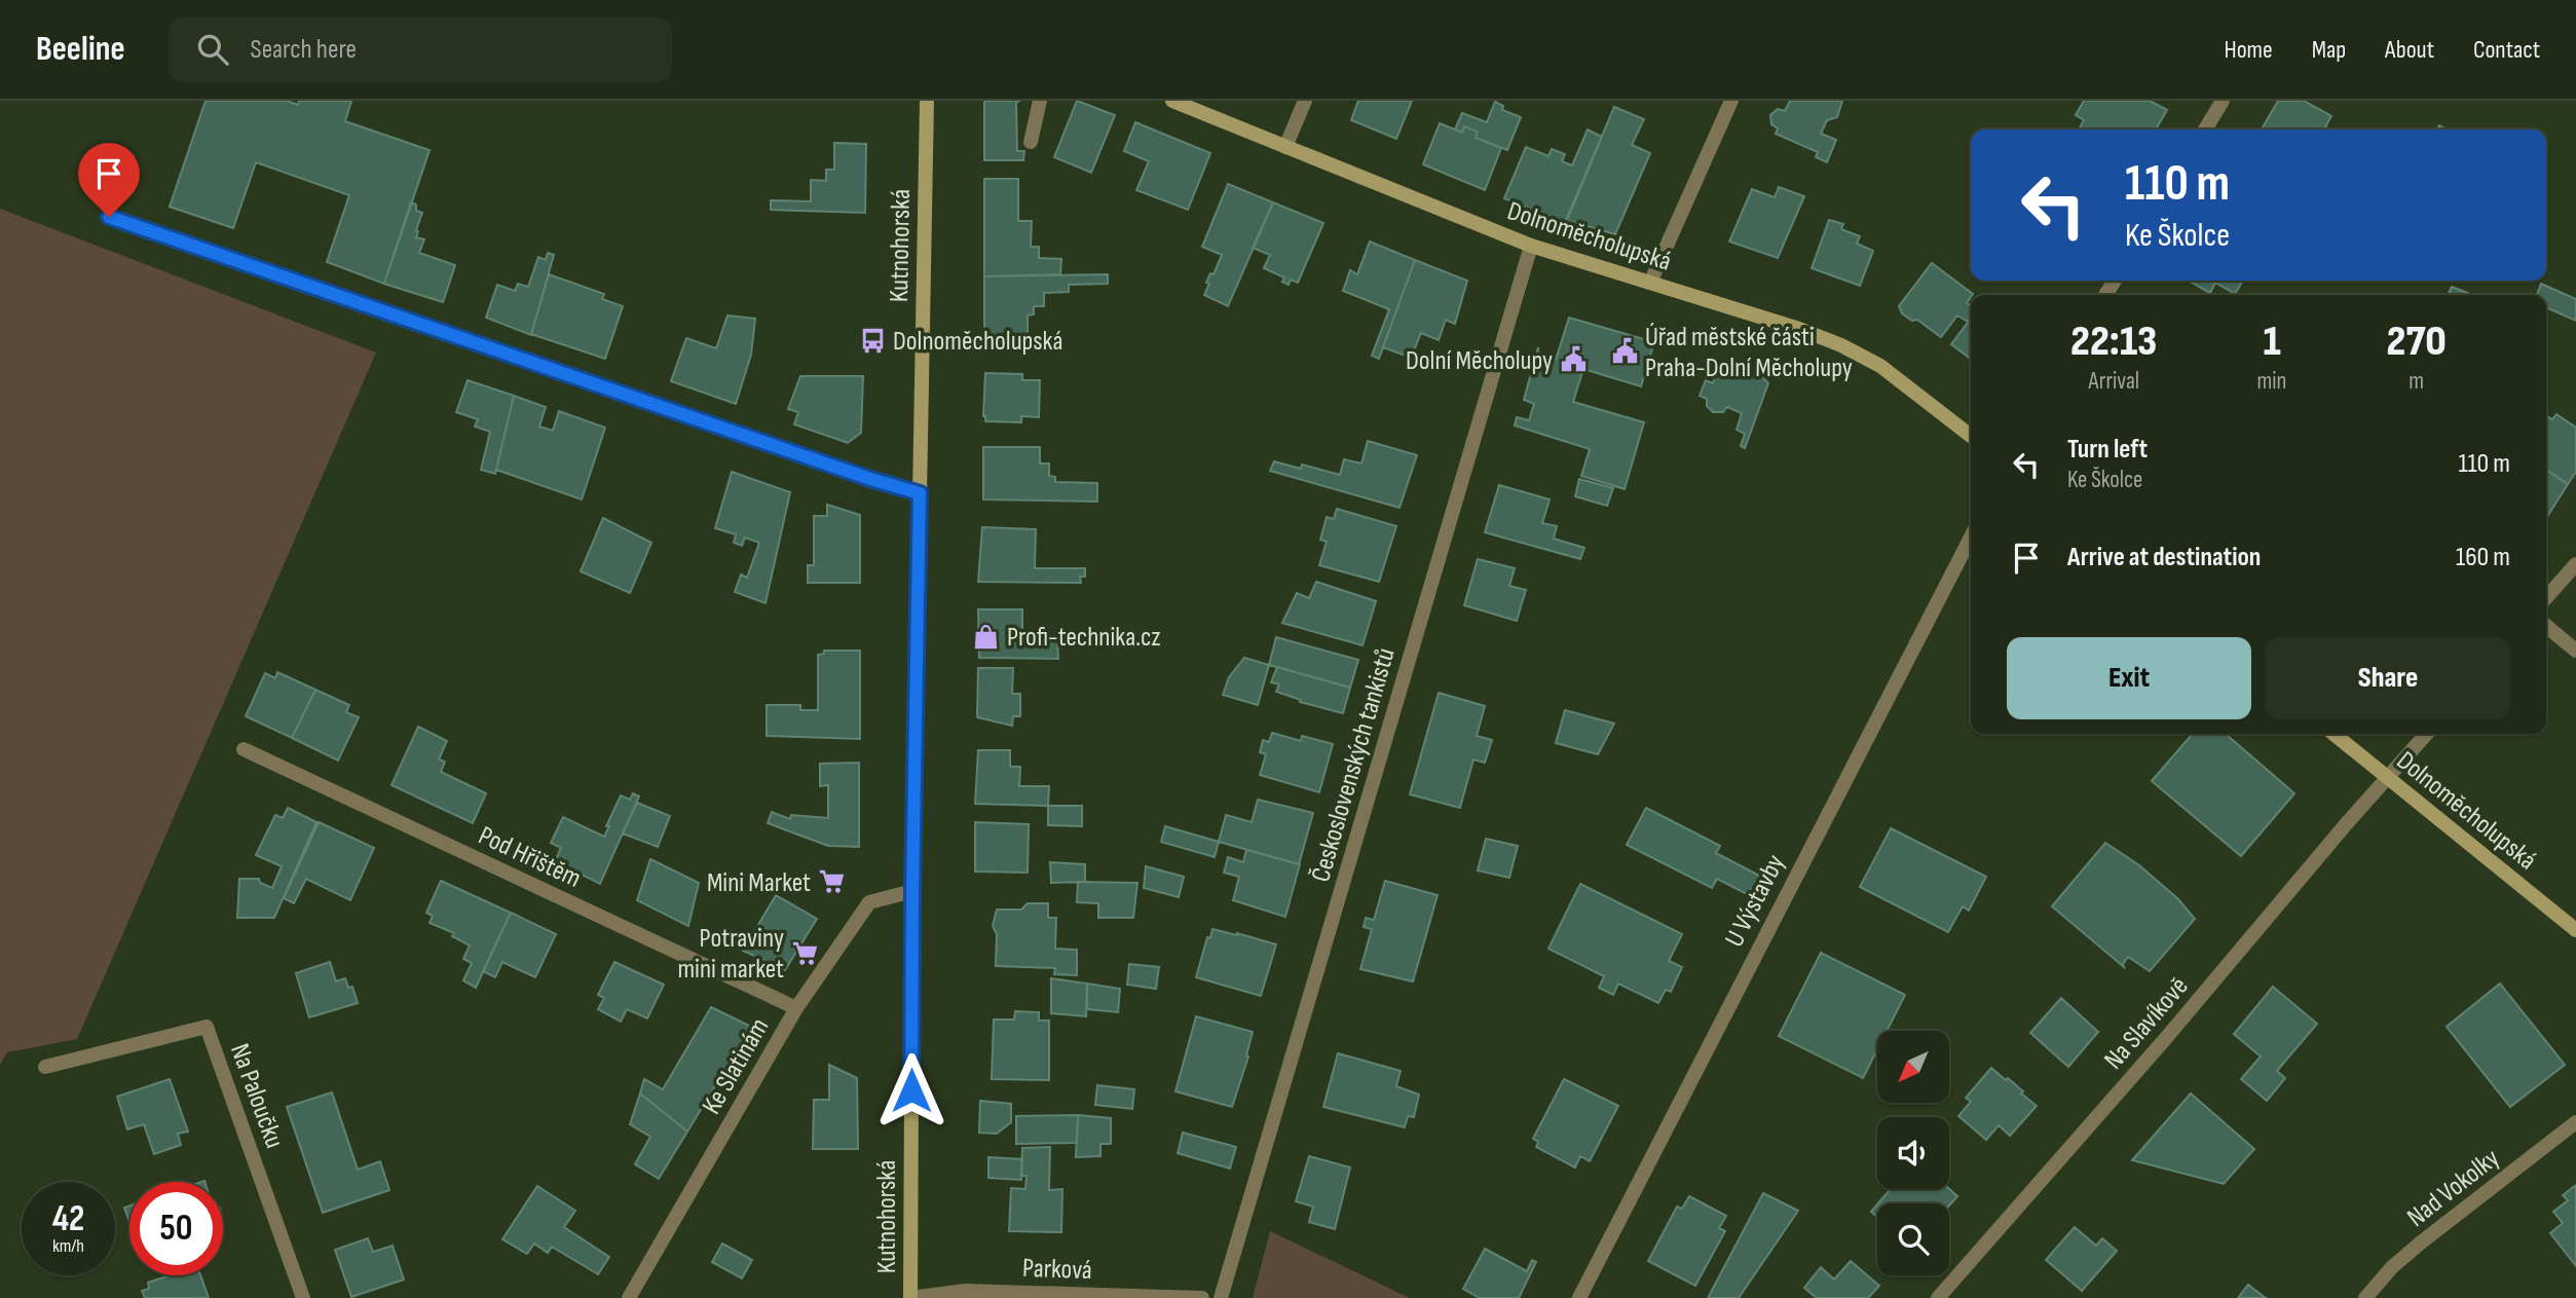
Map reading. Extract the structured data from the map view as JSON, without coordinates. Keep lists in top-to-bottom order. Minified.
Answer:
{"streets":{"street":["Dolnoměcholupská","Kutnohorská","Československých tankistů","Pod Hřištěm","U Výstavby","Na Slavíkově","Ke Slatinám","Na Paloučku","Nad Vokolky","Parková"]},"crossings":[["Dolnoměcholupská","Československých tankistů"],["Dolnoměcholupská","Na Slavíkově"],["Kutnohorská","Ke Slatinám"],["Kutnohorská","Parková"],["Pod Hřištěm","Ke Slatinám"]],"places":{"bus stop":["Dolnoměcholupská"],"public building":["Úřad městské části Praha-Dolní Měcholupy","Dolní Měcholupy"],"shop":["Profi-technika.cz"],"supermarket":["Mini Market","Potraviny mini market"]},"north":"bottom left","page":{"header":"Beeline","search":"Search here","nav":["Home","Map","About","Contact"],"turn":["110 m","Ke Školce"],"eta":["22:13","Arrival","1","min","270","m"],"list":[{"name":"Turn left","note":"Ke Školce","value":"110 m"},{"name":"Arrive at destination","value":"160 m"}],"buttons":["Exit","Share"],"speed":"42 km/h","limit":"50"}}
